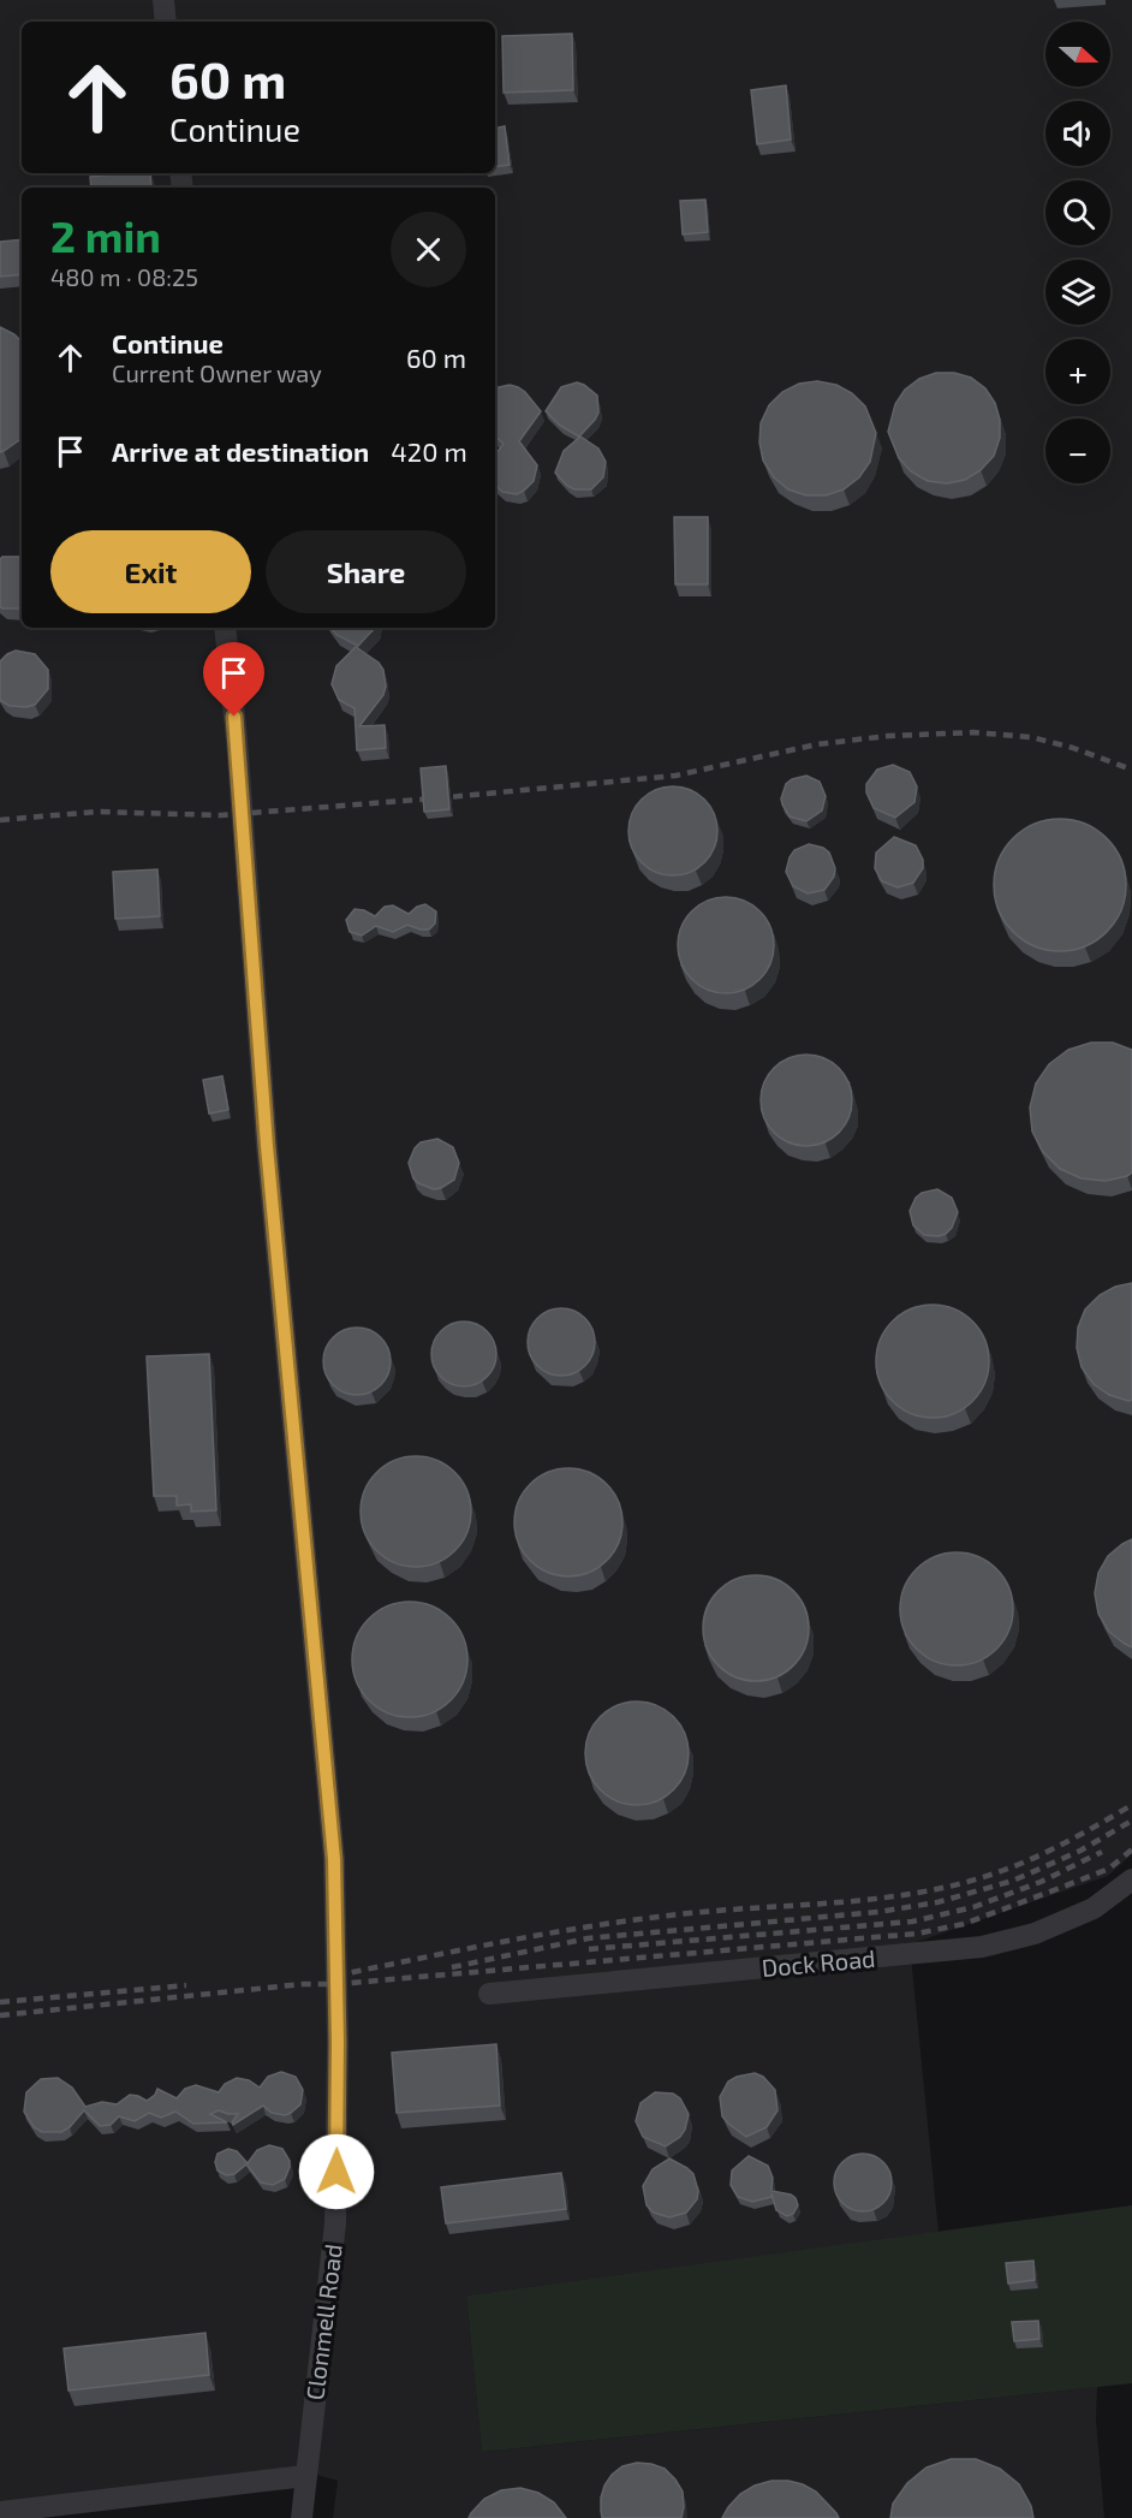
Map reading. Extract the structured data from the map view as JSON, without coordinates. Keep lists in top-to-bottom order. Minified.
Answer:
{"streets":{"street":["Dock Road","Clonmell Road"]},"north":"right","page":{"map_buttons":["+","−"],"turn":["60 m","Continue"],"heading":["2 min","480 m · 08:25"],"list":[{"name":"Continue","note":"Current Owner way","value":"60 m"},{"name":"Arrive at destination","value":"420 m"}],"buttons":["Exit","Share"]}}
